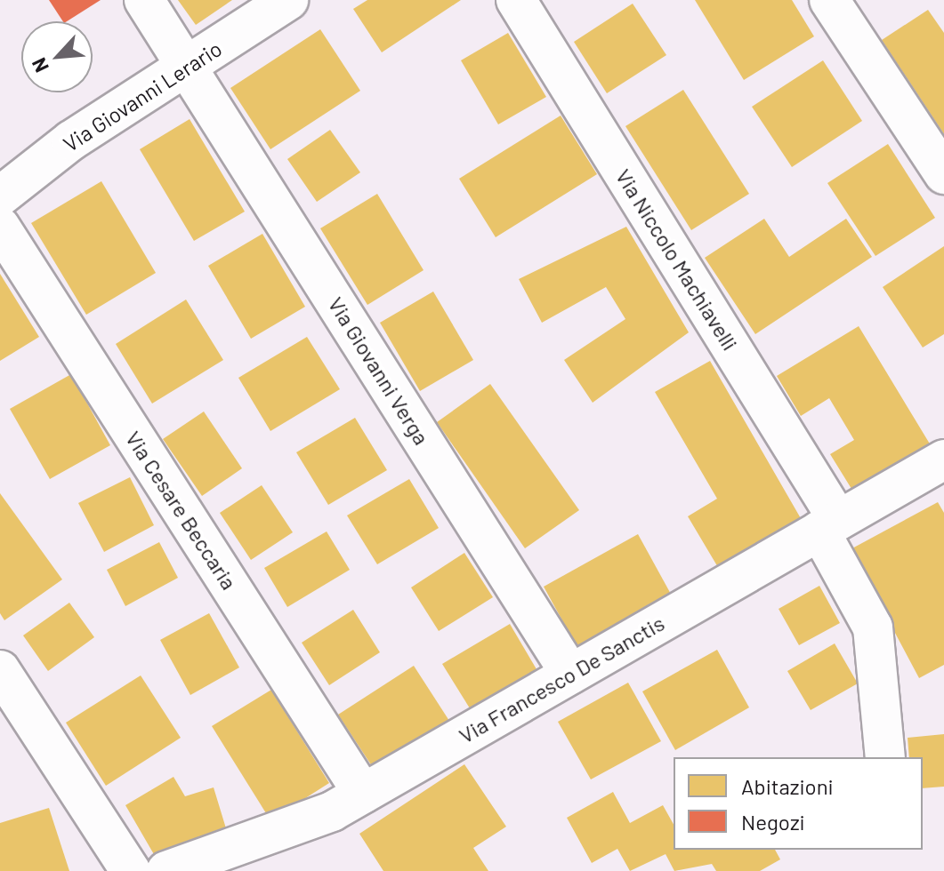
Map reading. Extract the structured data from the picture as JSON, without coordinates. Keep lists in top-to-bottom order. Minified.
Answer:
{"streets":{"street":["Via Giovanni Lerario","Via Niccolo Machiavelli","Via Giovanni Verga","Via Cesare Beccaria","Via Francesco De Sanctis"]},"crossings":[["Via Giovanni Lerario","Via Giovanni Verga"],["Via Niccolo Machiavelli","Via Francesco De Sanctis"],["Via Giovanni Verga","Via Francesco De Sanctis"],["Via Cesare Beccaria","Via Francesco De Sanctis"]],"legend":["Abitazioni","Negozi"],"north":"bottom left"}
